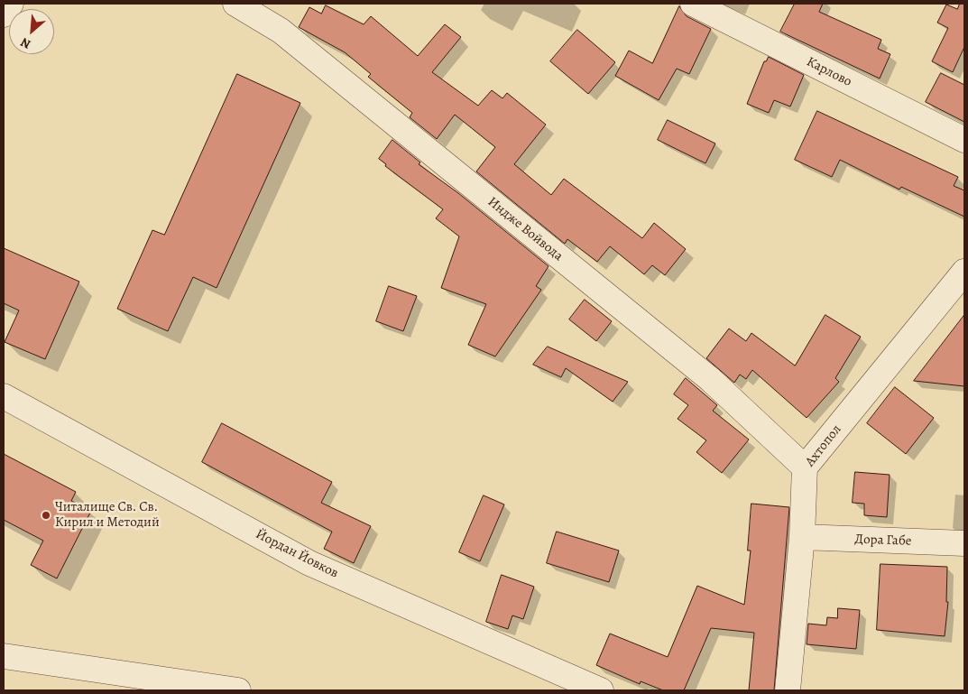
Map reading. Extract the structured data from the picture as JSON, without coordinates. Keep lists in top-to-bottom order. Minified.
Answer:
{"streets":{"street":["Карлово","Индже Войвода","Ахтопол","Дора Габе","Йордан Йовков"]},"crossings":[["Индже Войвода","Ахтопол"],["Ахтопол","Дора Габе"]],"places":["Читалище Св. Св. Кирил и Методий"],"north":"bottom left"}
